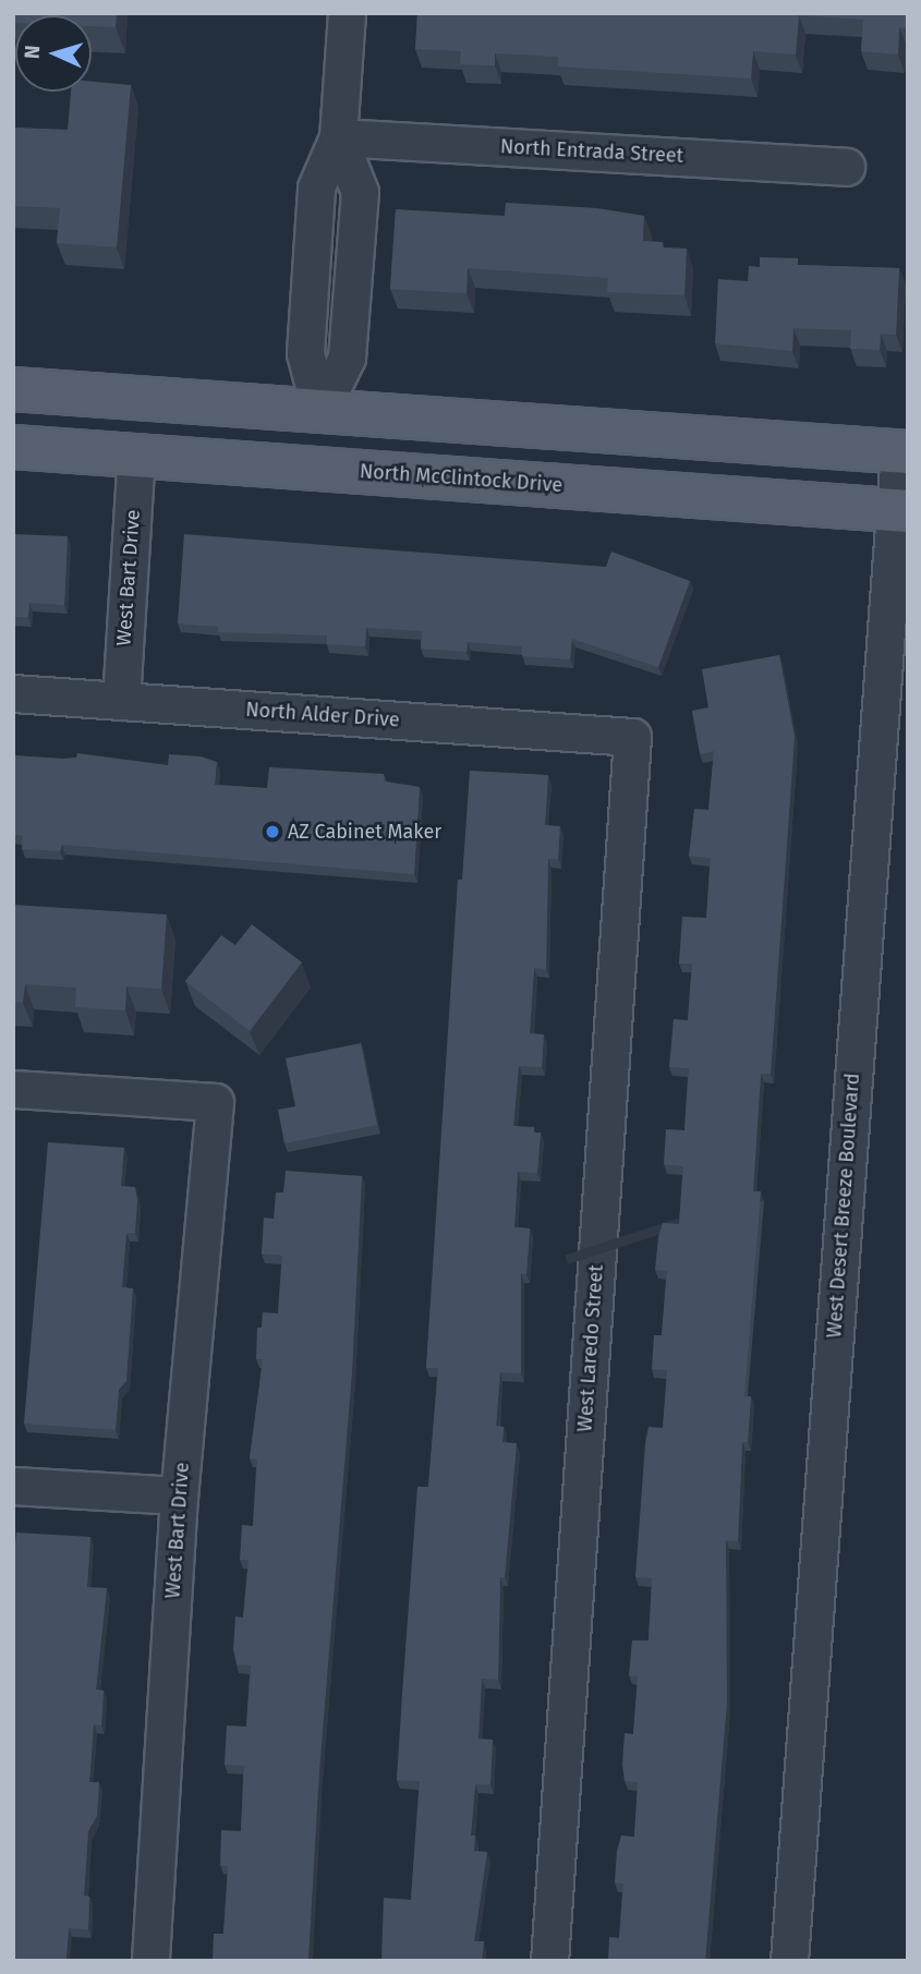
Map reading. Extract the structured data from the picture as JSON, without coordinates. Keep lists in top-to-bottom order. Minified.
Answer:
{"streets":{"main road":["North McClintock Drive"],"street":["North Entrada Street","West Bart Drive","North Alder Drive","West Desert Breeze Boulevard","West Laredo Street"]},"crossings":[["North McClintock Drive","West Bart Drive"],["North McClintock Drive","West Desert Breeze Boulevard"],["West Bart Drive","North Alder Drive"],["North Alder Drive","West Laredo Street"]],"places":["AZ Cabinet Maker"],"north":"left"}
